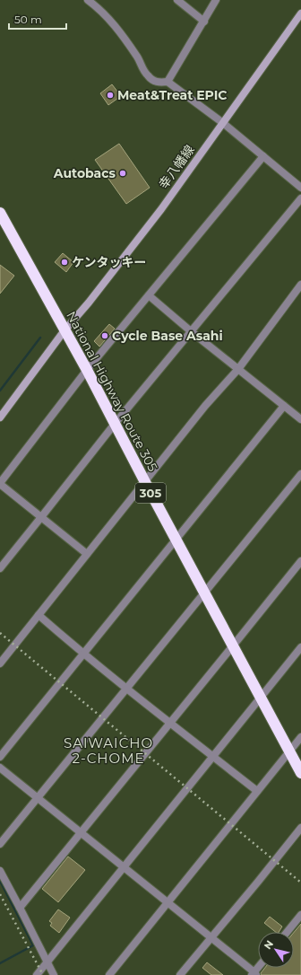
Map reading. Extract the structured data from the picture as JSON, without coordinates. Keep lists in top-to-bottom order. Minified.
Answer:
{"streets":{"highway":["National Highway Route 305","305"],"street":["幸八幡線"]},"crossings":[["幸八幡線","National Highway Route 305"]],"districts":["SAIWAICHO 2-CHOME"],"places":["Meat&Treat EPIC","Autobacs","ケンタッキー","Cycle Base Asahi"],"scale_bar":"50 m","north":"top left"}
